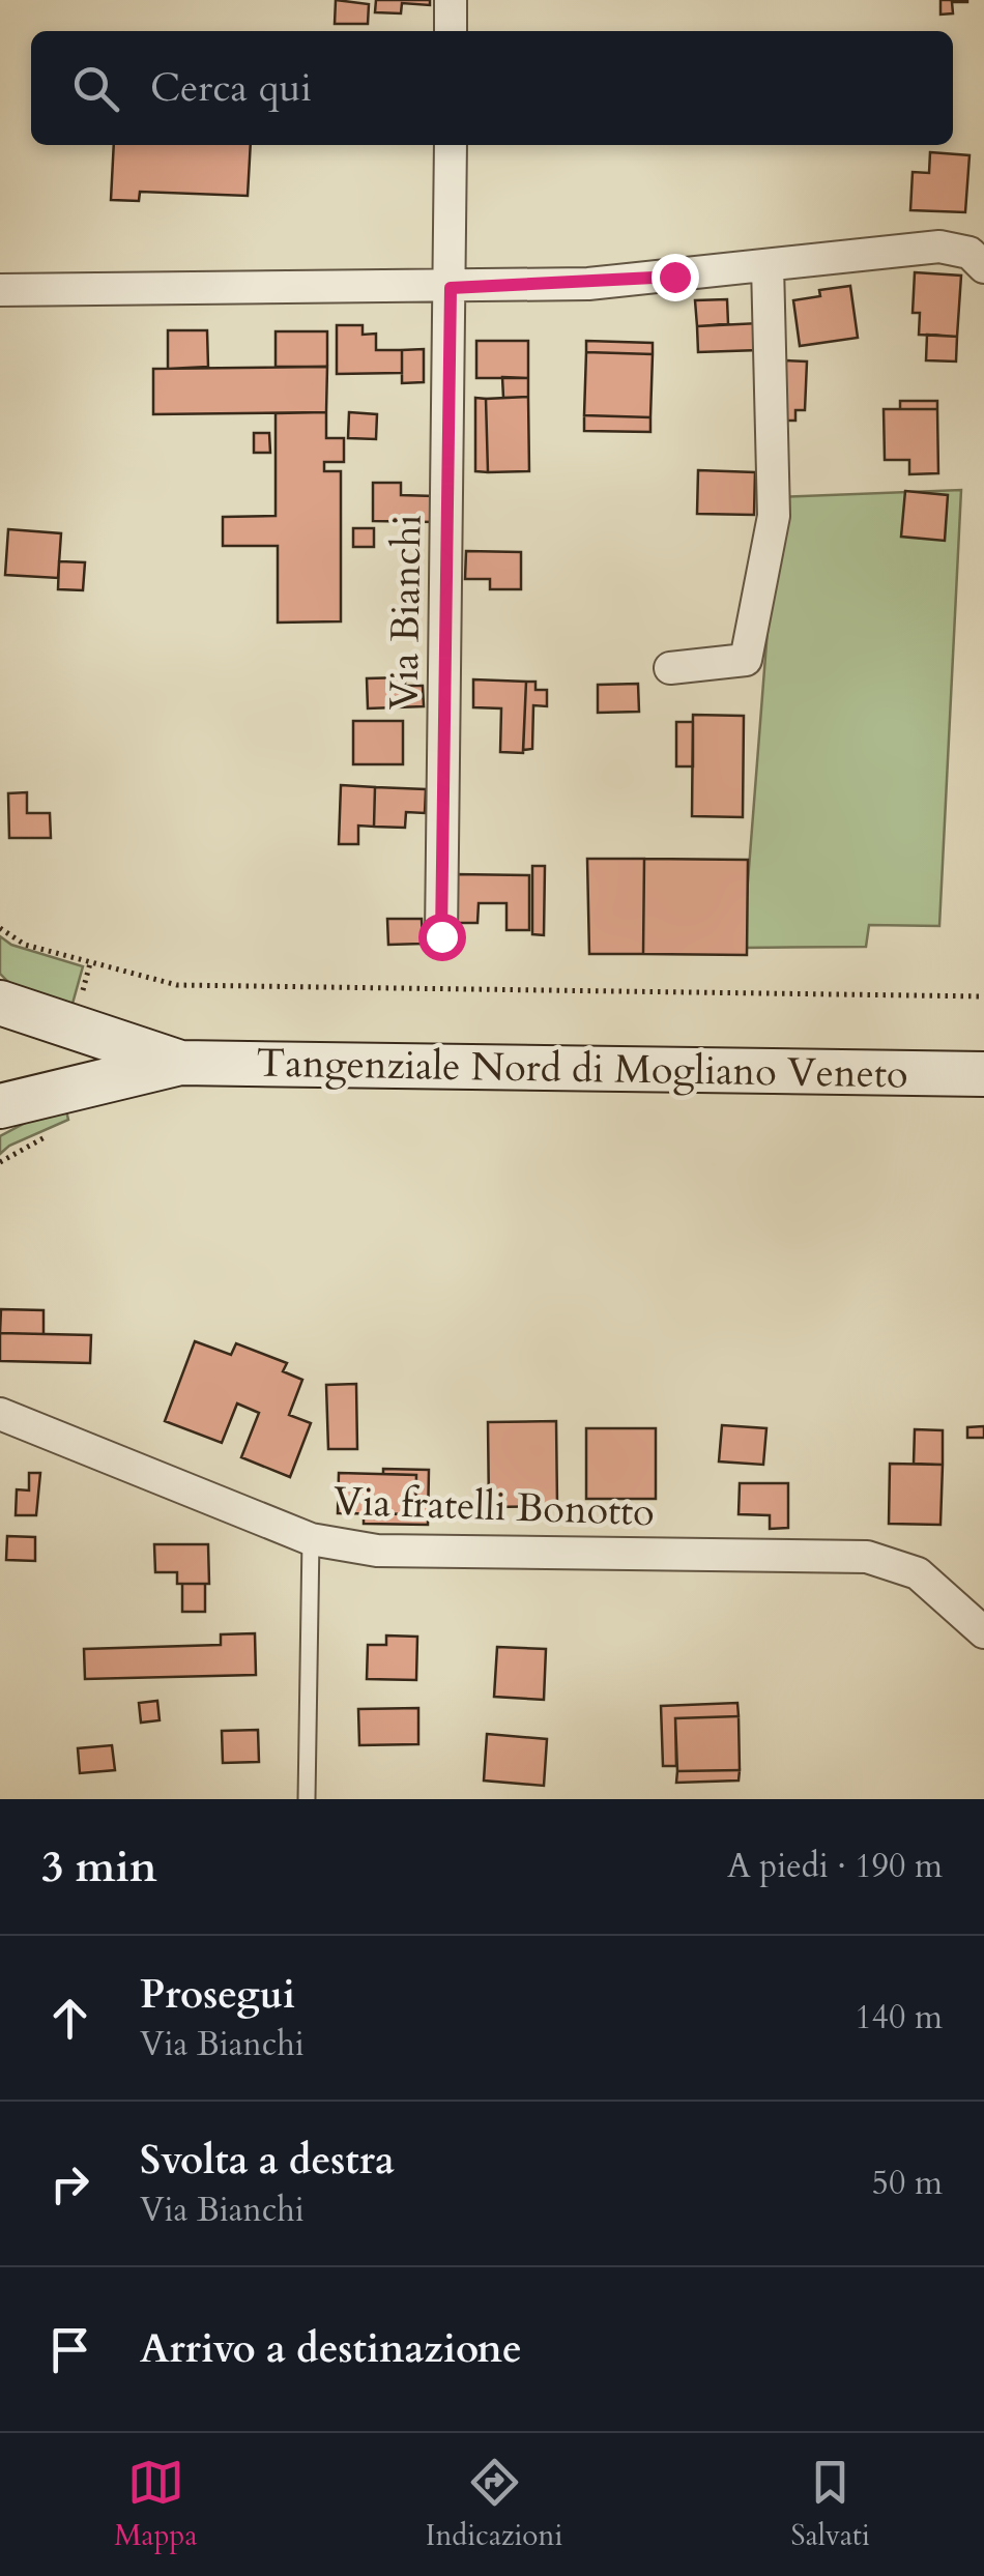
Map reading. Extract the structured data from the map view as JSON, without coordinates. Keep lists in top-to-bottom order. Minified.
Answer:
{"streets":{"main road":["Tangenziale Nord di Mogliano Veneto"],"street":["Via Bianchi","Via fratelli Bonotto"]},"page":{"search":"Cerca qui","heading":["3 min","A piedi · 190 m"],"list":[["Prosegui","Via Bianchi","140 m"],["Svolta a destra","Via Bianchi","50 m"],"Arrivo a destinazione"],"nav":["Mappa","Indicazioni","Salvati"]}}
